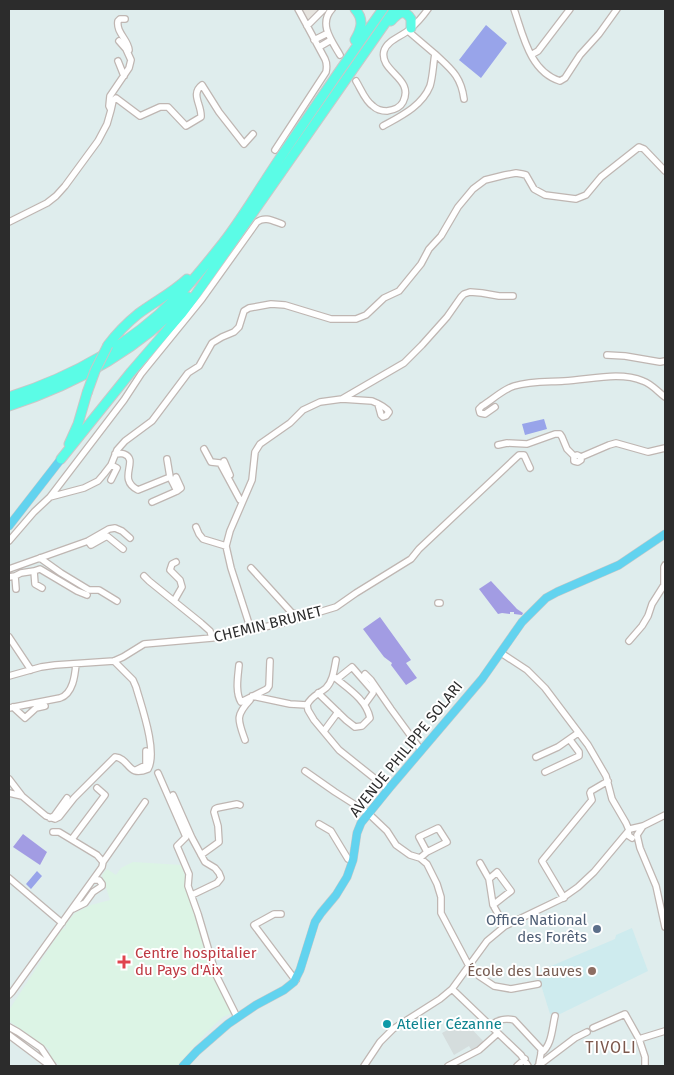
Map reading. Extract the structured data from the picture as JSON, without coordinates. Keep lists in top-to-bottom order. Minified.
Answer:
{"streets":{"main road":["AVENUE PHILIPPE SOLARI"],"street":["CHEMIN BRUNET"]},"districts":["TIVOLI"],"places":{"other":["Office National des Forêts","École des Lauves","Atelier Cézanne"],"health":["Centre hospitalier du Pays d'Aix"]}}
